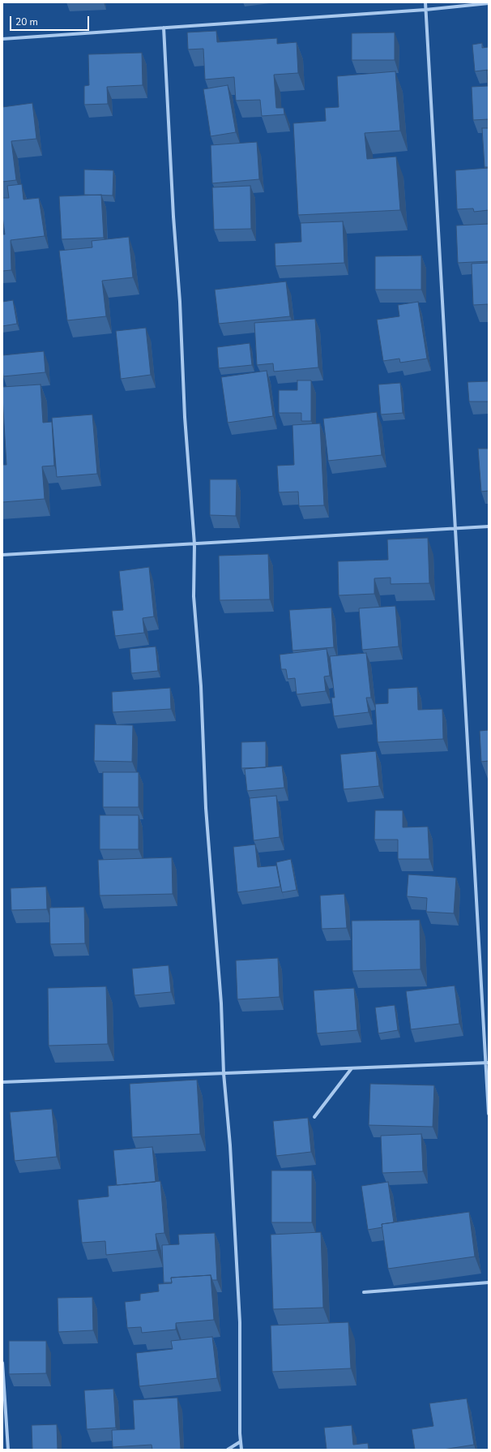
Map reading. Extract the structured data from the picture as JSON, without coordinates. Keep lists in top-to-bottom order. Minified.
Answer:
{"scale_bar":"20 m"}
